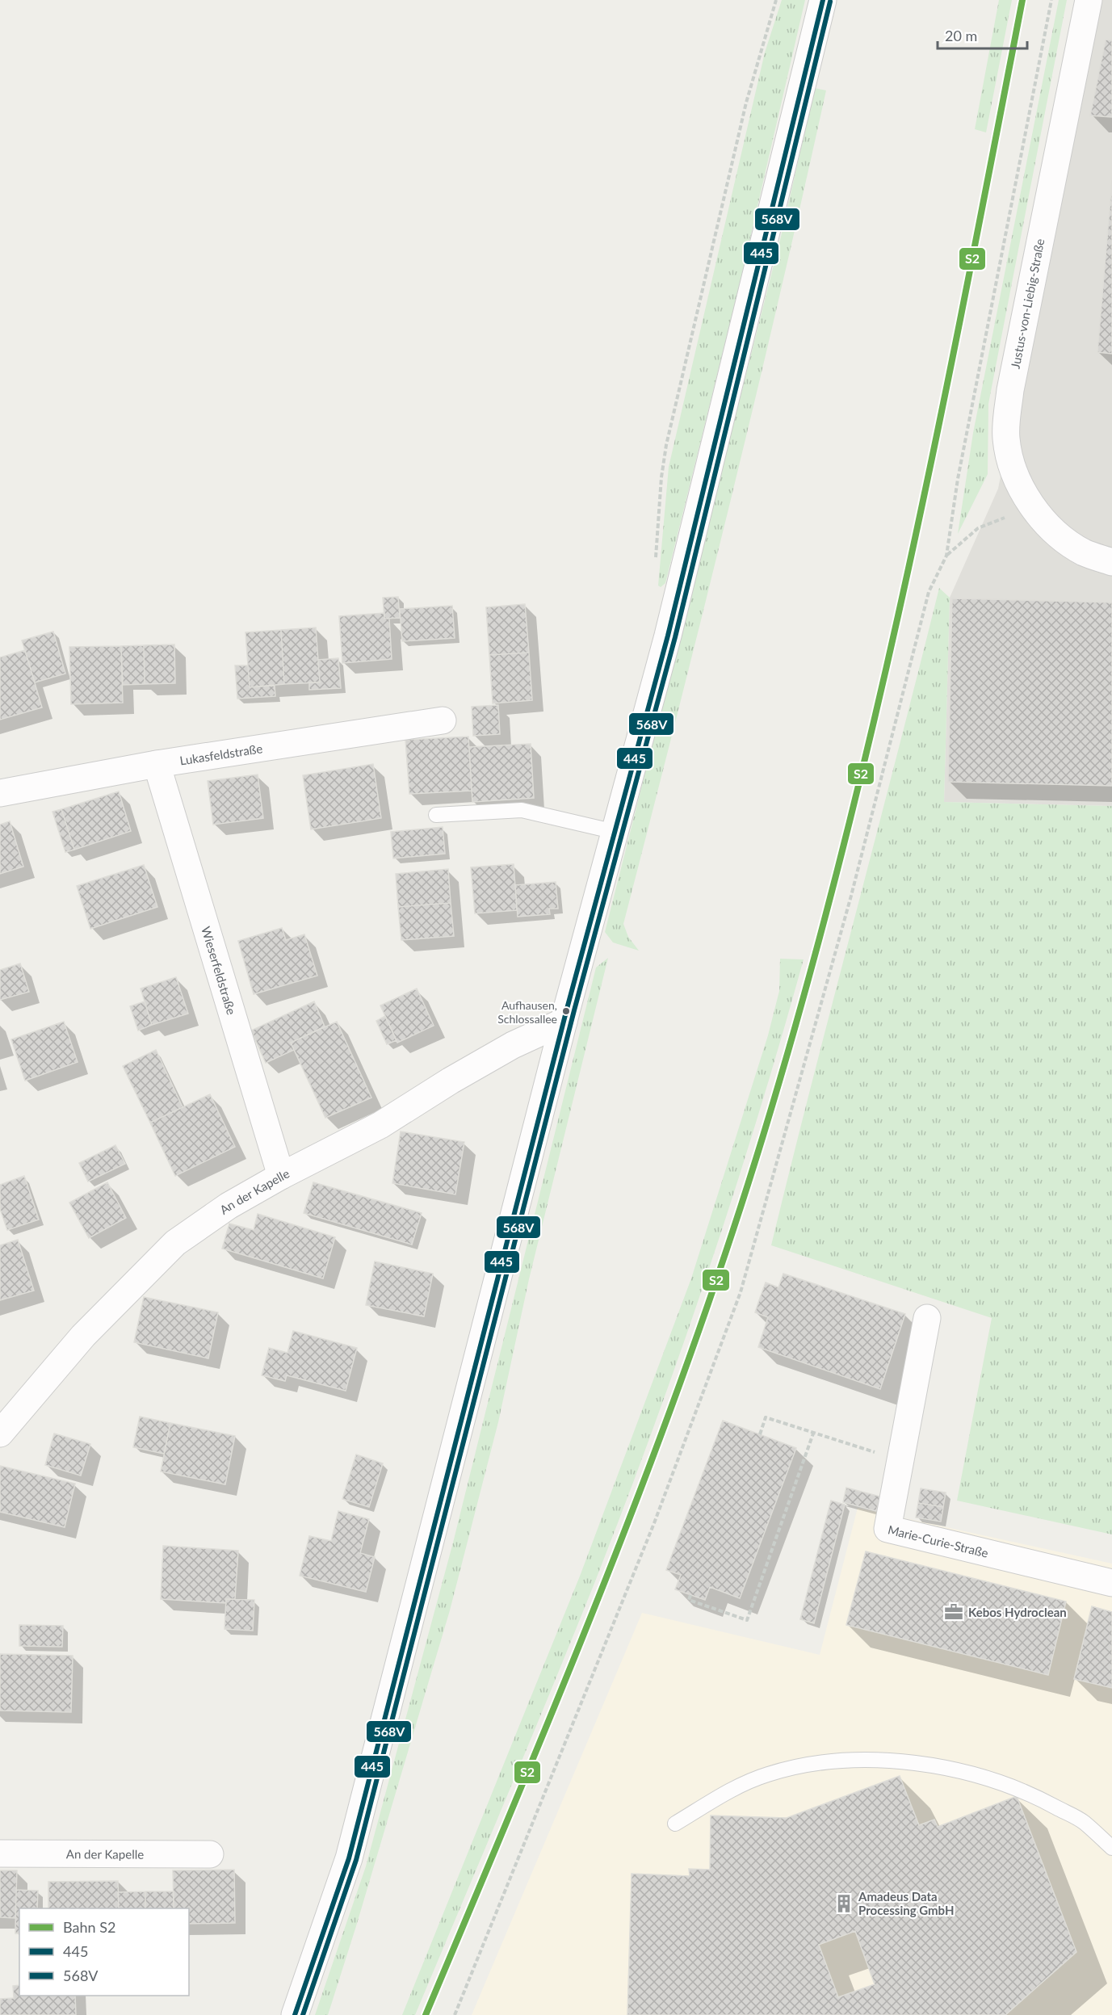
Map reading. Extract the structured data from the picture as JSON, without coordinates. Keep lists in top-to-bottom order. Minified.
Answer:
{"streets":{"street":["Justus-von-Liebig-Straße","Lukasfeldstraße","Wieserfeldstraße","An der Kapelle","Marie-Curie-Straße"]},"crossings":[["Lukasfeldstraße","Wieserfeldstraße"],["Wieserfeldstraße","An der Kapelle"]],"places":{"other":["Aufhausen, Schlossallee"],"office":["Kebos Hydroclean"],"building":["Amadeus Data Processing GmbH"]},"lines":["rail line S2","transit line 445","transit line 568V"],"legend":["Bahn S2","445","568V"],"scale_bar":"20 m"}
